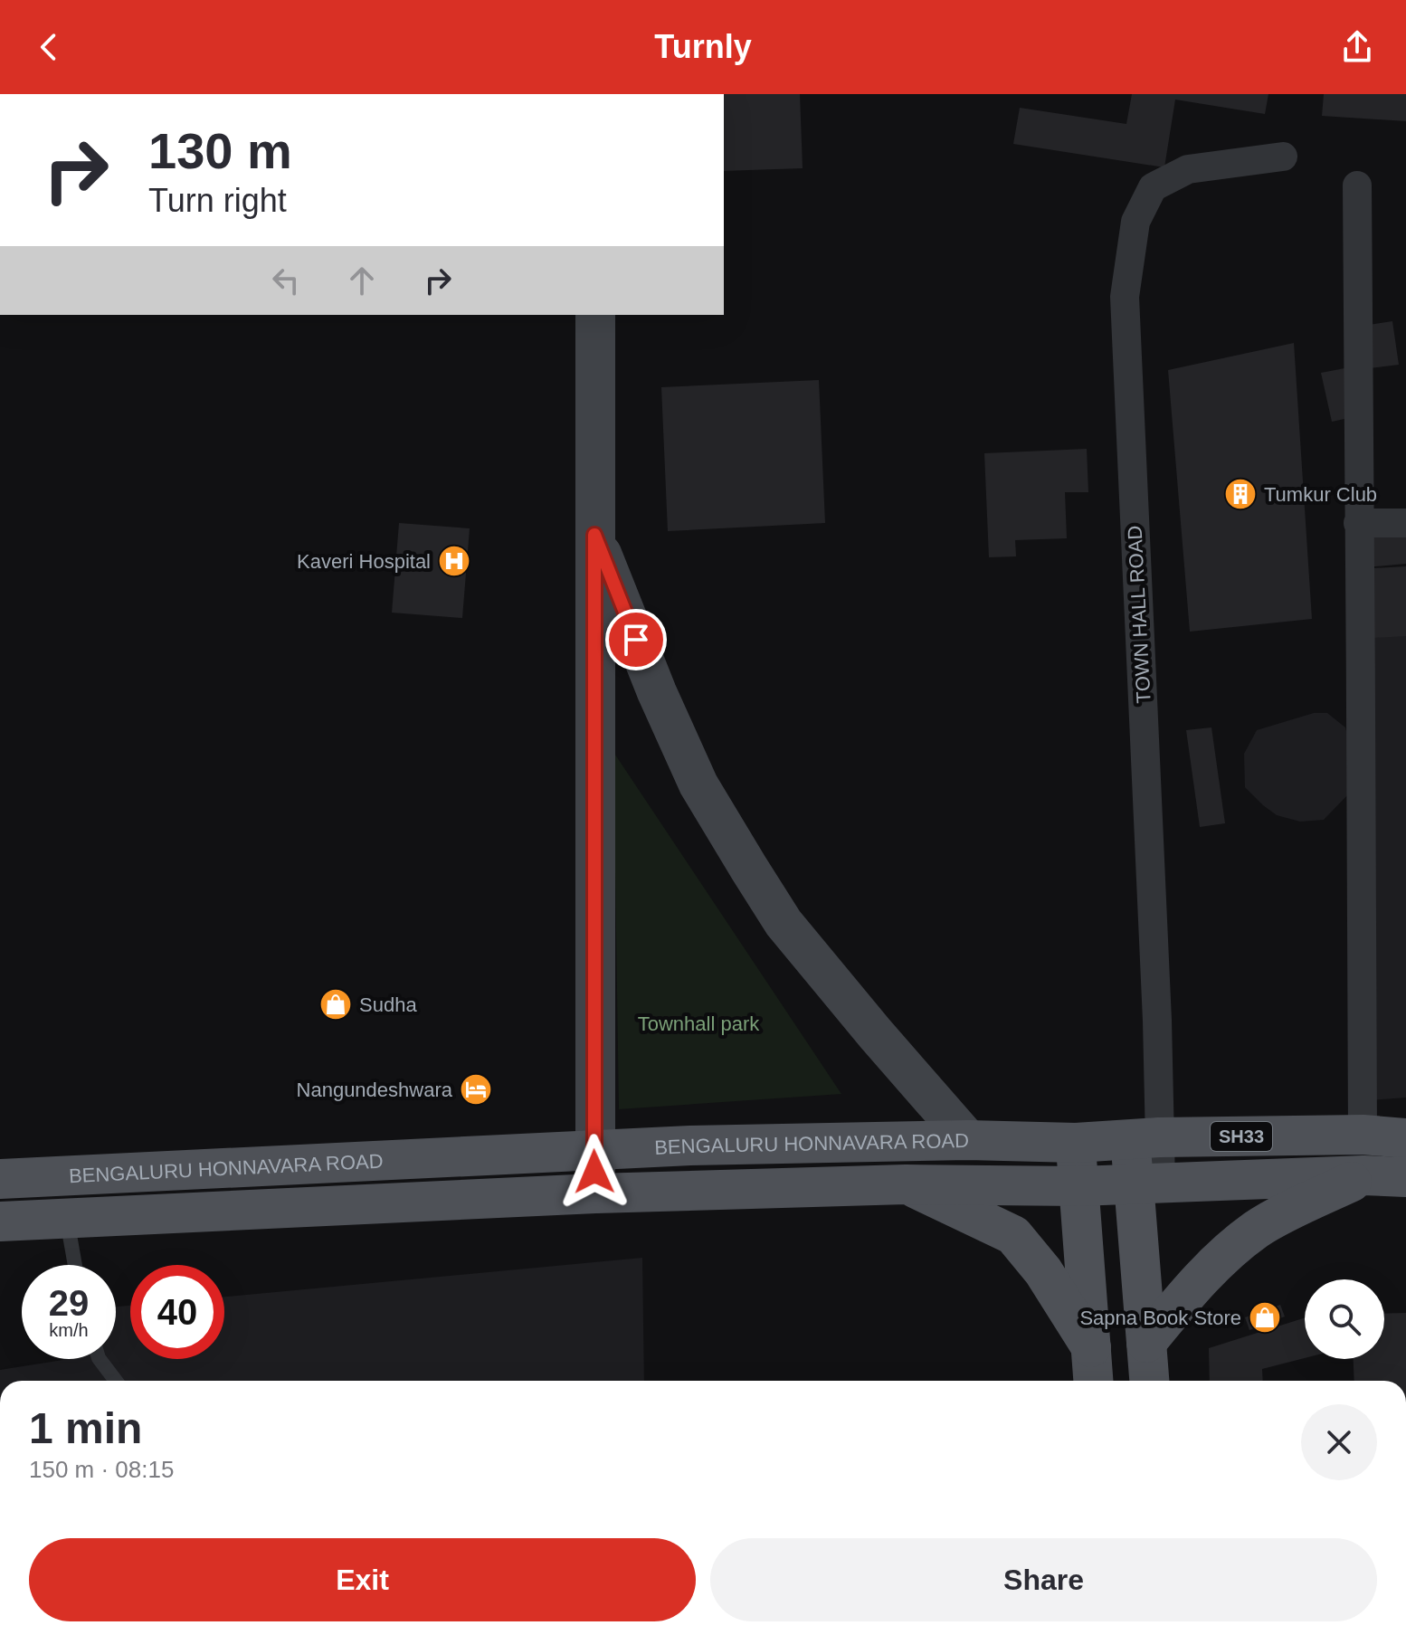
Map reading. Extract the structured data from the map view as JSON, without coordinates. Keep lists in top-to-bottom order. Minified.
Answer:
{"streets":{"main road":["SH33","BENGALURU HONNAVARA ROAD"],"street":["TOWN HALL ROAD"]},"crossings":[["TOWN HALL ROAD","BENGALURU HONNAVARA ROAD"],["SH33","BENGALURU HONNAVARA ROAD"]],"parks":["Townhall park"],"places":{"building":["Tumkur Club"],"hospital":["Kaveri Hospital"],"shop":["Sudha","Sapna Book Store"],"hotel":["Nangundeshwara"]},"page":{"header":"Turnly","turn":["130 m","Turn right"],"speed":"29 km/h","limit":"40","heading":["1 min","150 m · 08:15"],"buttons":["Exit","Share"]}}
